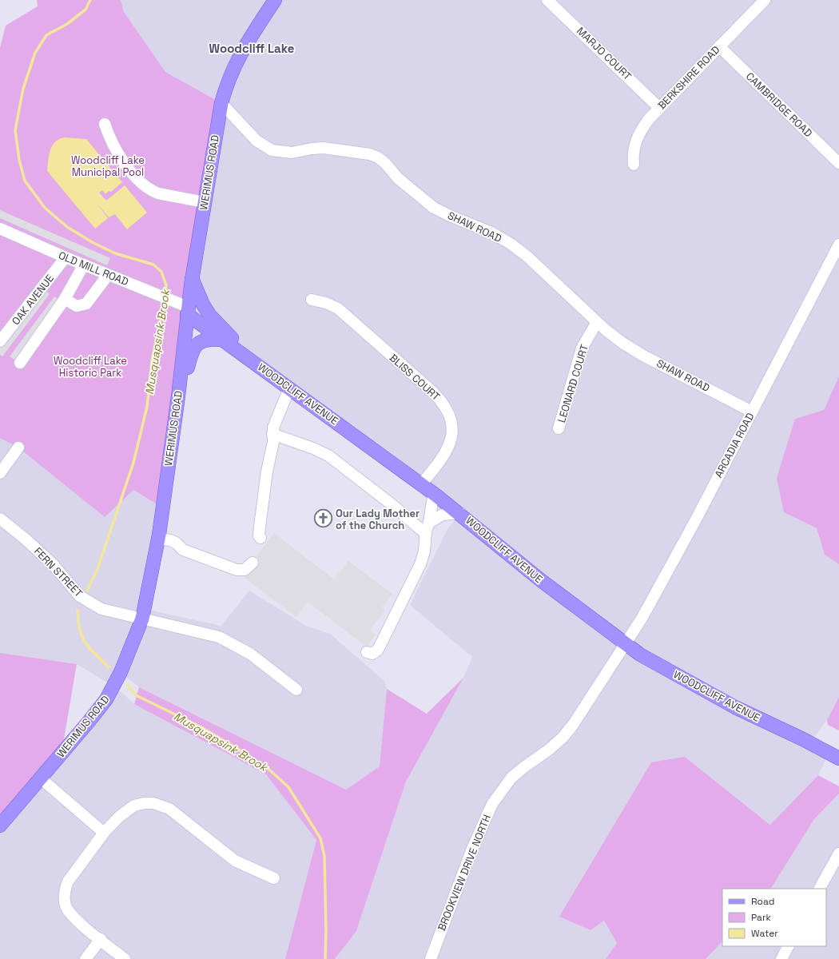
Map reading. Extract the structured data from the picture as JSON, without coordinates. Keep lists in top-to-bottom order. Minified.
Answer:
{"streets":{"main road":["WERIMUS ROAD","WOODCLIFF AVENUE"],"street":["MARJO COURT","BERKSHIRE ROAD","CAMBRIDGE ROAD","SHAW ROAD","OLD MILL ROAD","OAK AVENUE","BLISS COURT","LEONARD COURT","ARCADIA ROAD","FERN STREET","BROOKVIEW DRIVE NORTH"]},"crossings":[["MARJO COURT","BERKSHIRE ROAD"],["BERKSHIRE ROAD","CAMBRIDGE ROAD"],["WERIMUS ROAD","SHAW ROAD"],["WERIMUS ROAD","OLD MILL ROAD"],["WERIMUS ROAD","WOODCLIFF AVENUE"],["WERIMUS ROAD","FERN STREET"],["SHAW ROAD","LEONARD COURT"],["SHAW ROAD","ARCADIA ROAD"],["OLD MILL ROAD","OAK AVENUE"],["OLD MILL ROAD","WOODCLIFF AVENUE"],["BLISS COURT","WOODCLIFF AVENUE"],["WOODCLIFF AVENUE","ARCADIA ROAD"],["WOODCLIFF AVENUE","BROOKVIEW DRIVE NORTH"],["ARCADIA ROAD","BROOKVIEW DRIVE NORTH"]],"districts":["Woodcliff Lake"],"water":["Musquapsink Brook"],"parks":["Woodcliff Lake Municipal Pool","Woodcliff Lake Historic Park"],"places":{"church":["Our Lady Mother of the Church"]},"legend":["Road","Park","Water"]}
